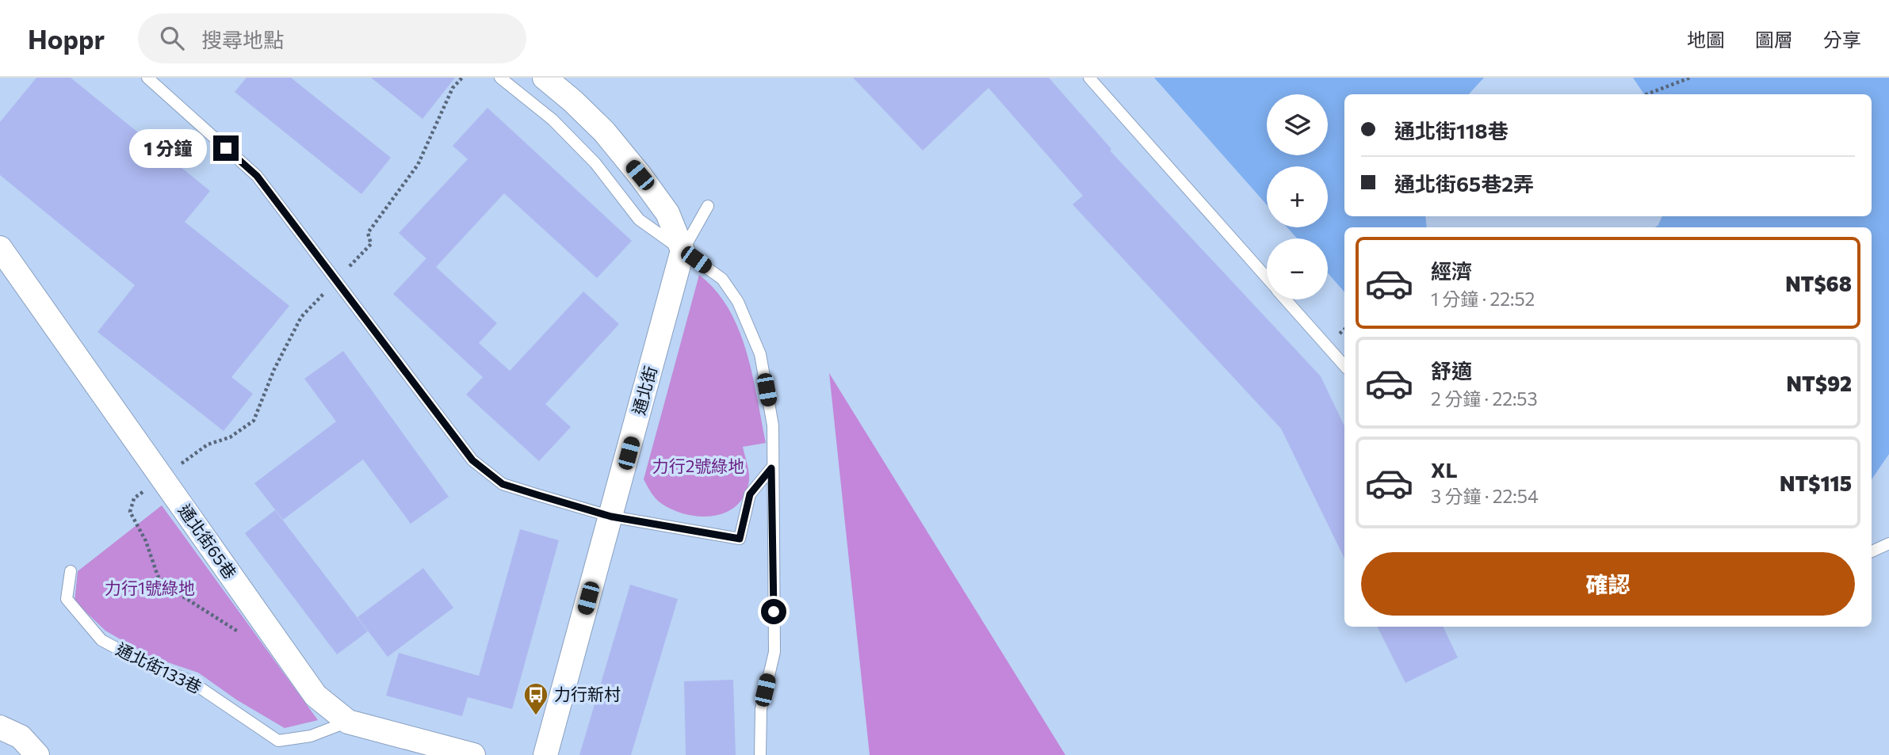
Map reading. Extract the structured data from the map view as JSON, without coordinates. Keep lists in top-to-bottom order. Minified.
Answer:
{"streets":{"street":["通北街","通北街65巷"],"lane":["通北街133巷"]},"crossings":[["通北街65巷","通北街133巷"]],"parks":["力行2號綠地","力行1號綠地"],"places":{"bus stop":["力行新村"]},"page":{"header":"Hoppr","search":"搜尋地點","nav":["地圖","圖層","分享"],"map_buttons":["+","−"],"banner":["通北街118巷","通北街65巷2弄"],"bubble":"1 分鐘","list":[{"name":"經濟","note":"1 分鐘 · 22:52","value":"NT$68"},{"name":"舒適","note":"2 分鐘 · 22:53","value":"NT$92"},{"name":"XL","note":"3 分鐘 · 22:54","value":"NT$115"}],"buttons":"確認"}}
